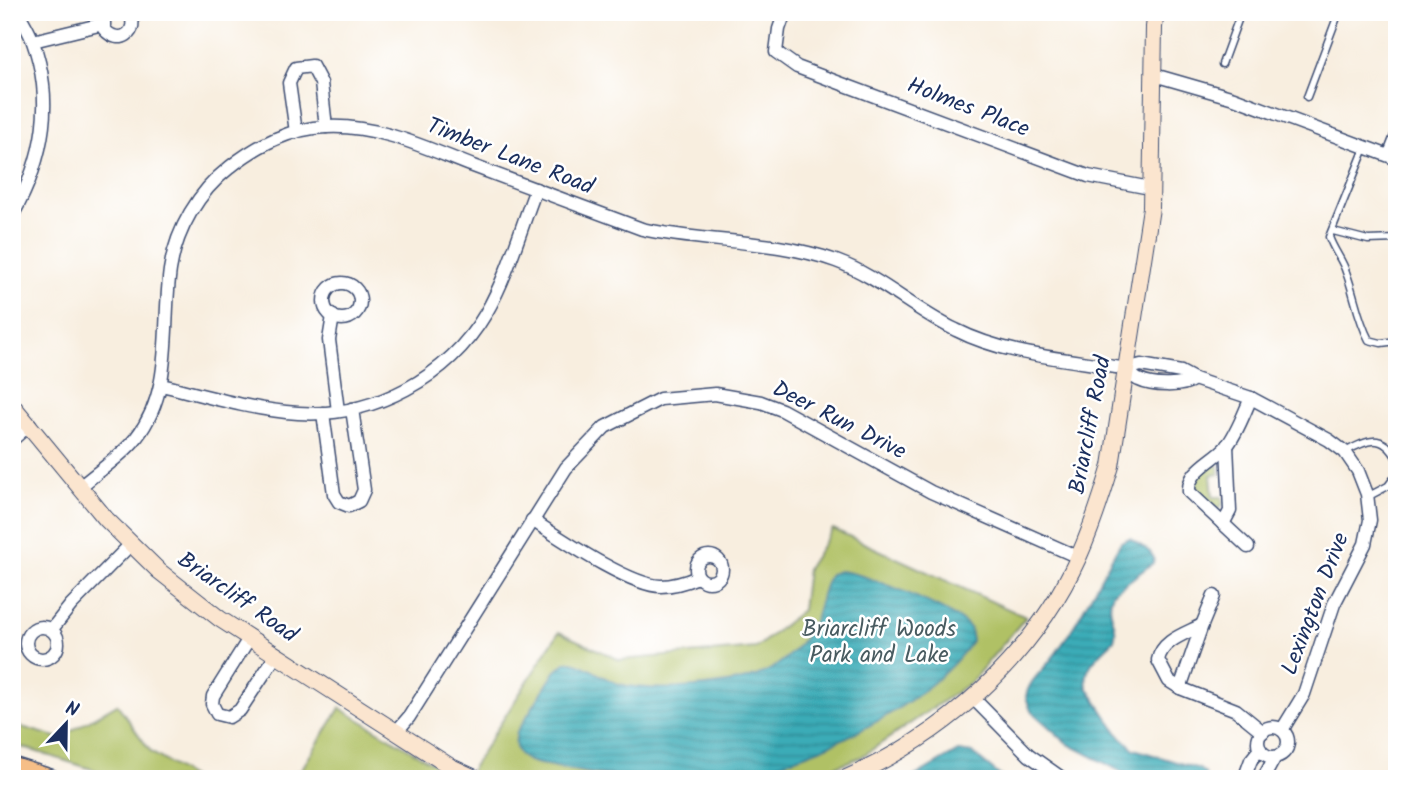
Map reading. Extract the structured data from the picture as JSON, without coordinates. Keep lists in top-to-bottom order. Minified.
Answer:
{"streets":{"street":["Holmes Place","Timber Lane Road","Deer Run Drive","Briarcliff Road","Lexington Drive"]},"crossings":[["Holmes Place","Briarcliff Road"],["Timber Lane Road","Briarcliff Road"],["Timber Lane Road","Lexington Drive"],["Deer Run Drive","Briarcliff Road"],["Briarcliff Road","Lexington Drive"]],"parks":["Briarcliff Woods Park and Lake"],"north":"top"}
